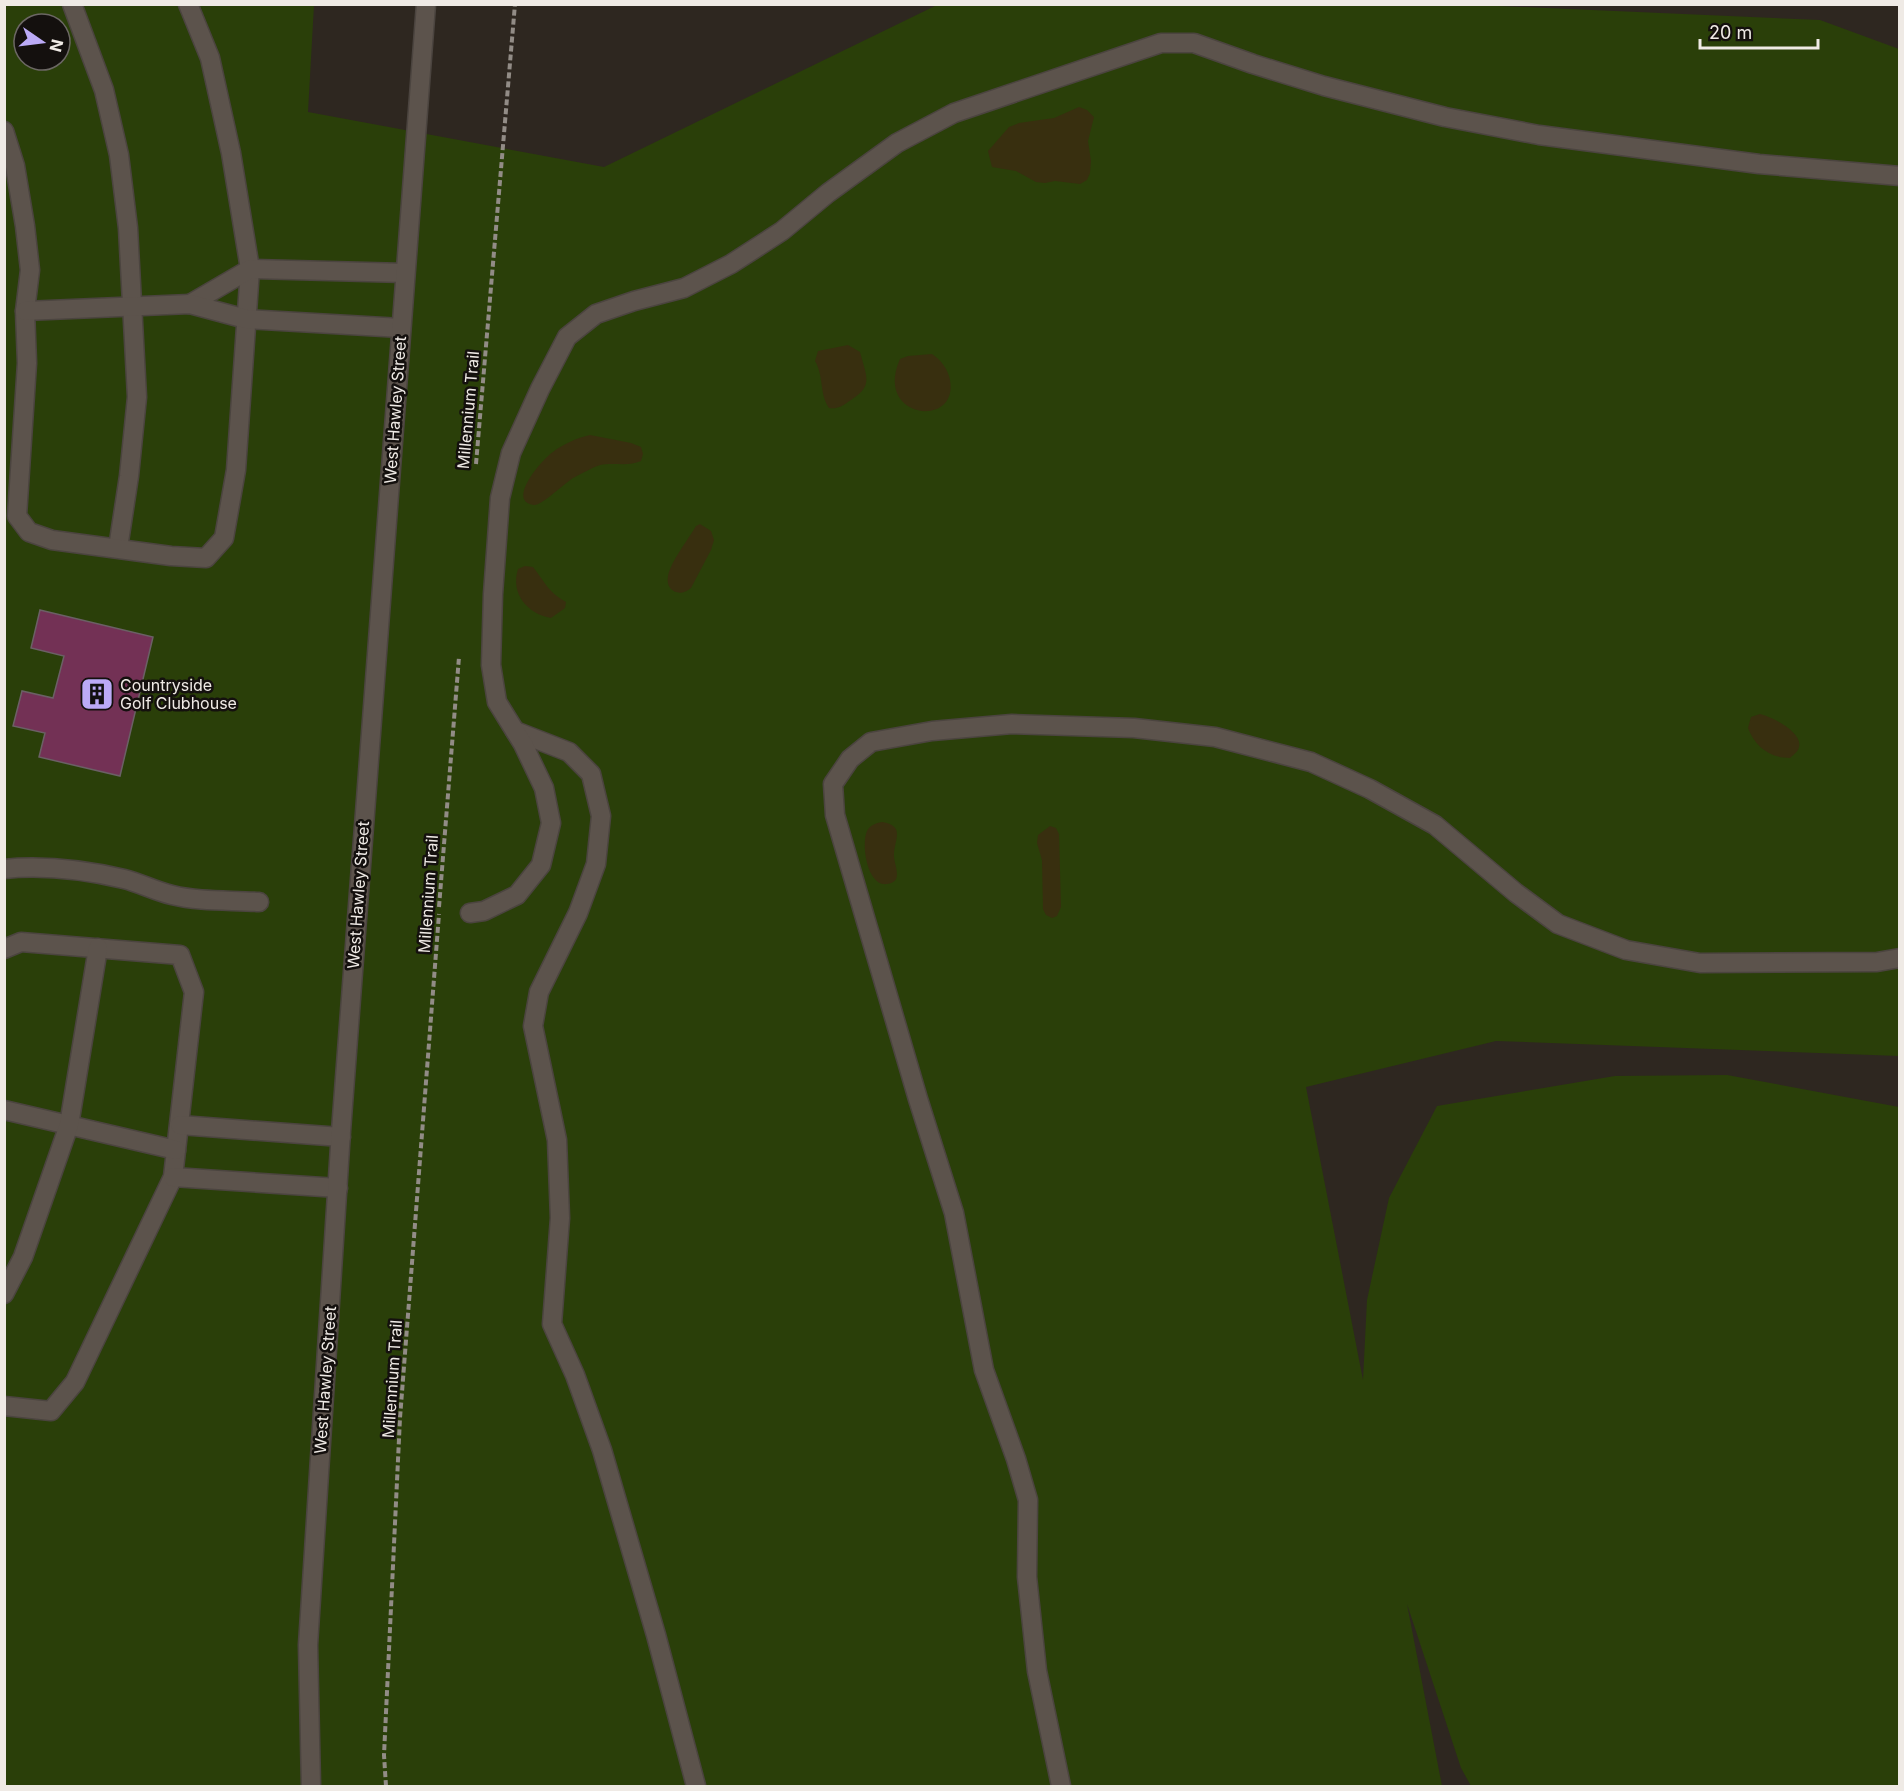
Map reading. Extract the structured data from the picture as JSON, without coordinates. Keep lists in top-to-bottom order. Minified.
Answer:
{"streets":{"street":["West Hawley Street"],"path":["Millennium Trail"]},"places":{"building":["Countryside Golf Clubhouse"]},"scale_bar":"20 m","north":"right"}
